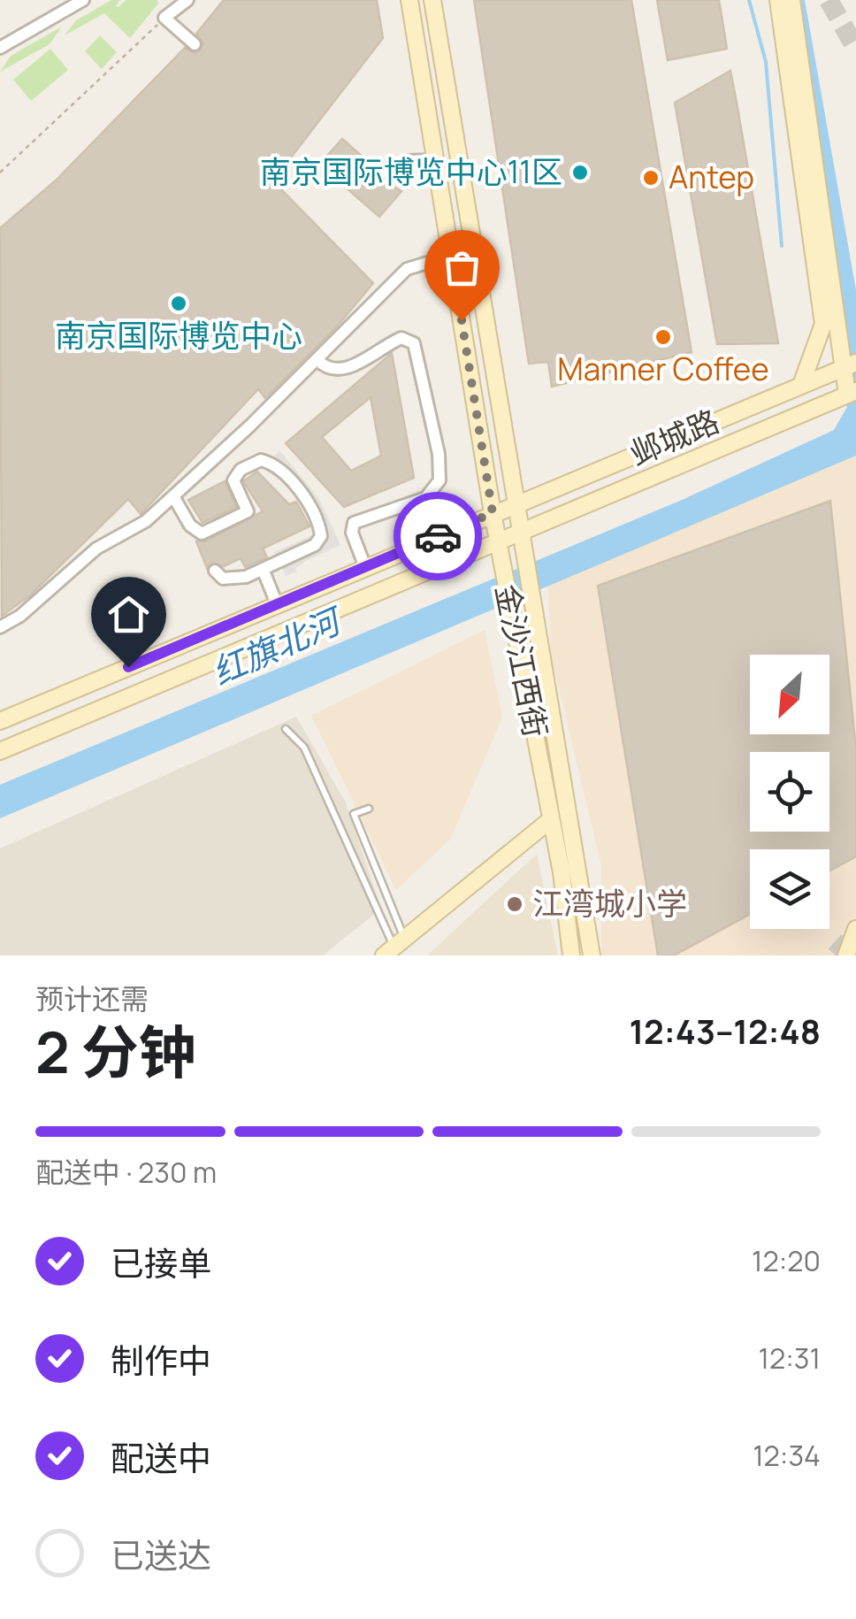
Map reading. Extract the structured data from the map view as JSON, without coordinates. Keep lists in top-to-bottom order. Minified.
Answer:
{"streets":{"street":["邺城路","金沙江西街"]},"crossings":[["邺城路","金沙江西街"]],"water":["红旗北河"],"places":["南京国际博览中心11区","Antep","南京国际博览中心","Manner Coffee","江湾城小学"],"north":"bottom left","page":{"heading":["2 分钟","预计还需","12:43–12:48"],"bar":"配送中 · 230 m","list":[["已接单","12:20"],["制作中","12:31"],["配送中","12:34"],"已送达"]}}
